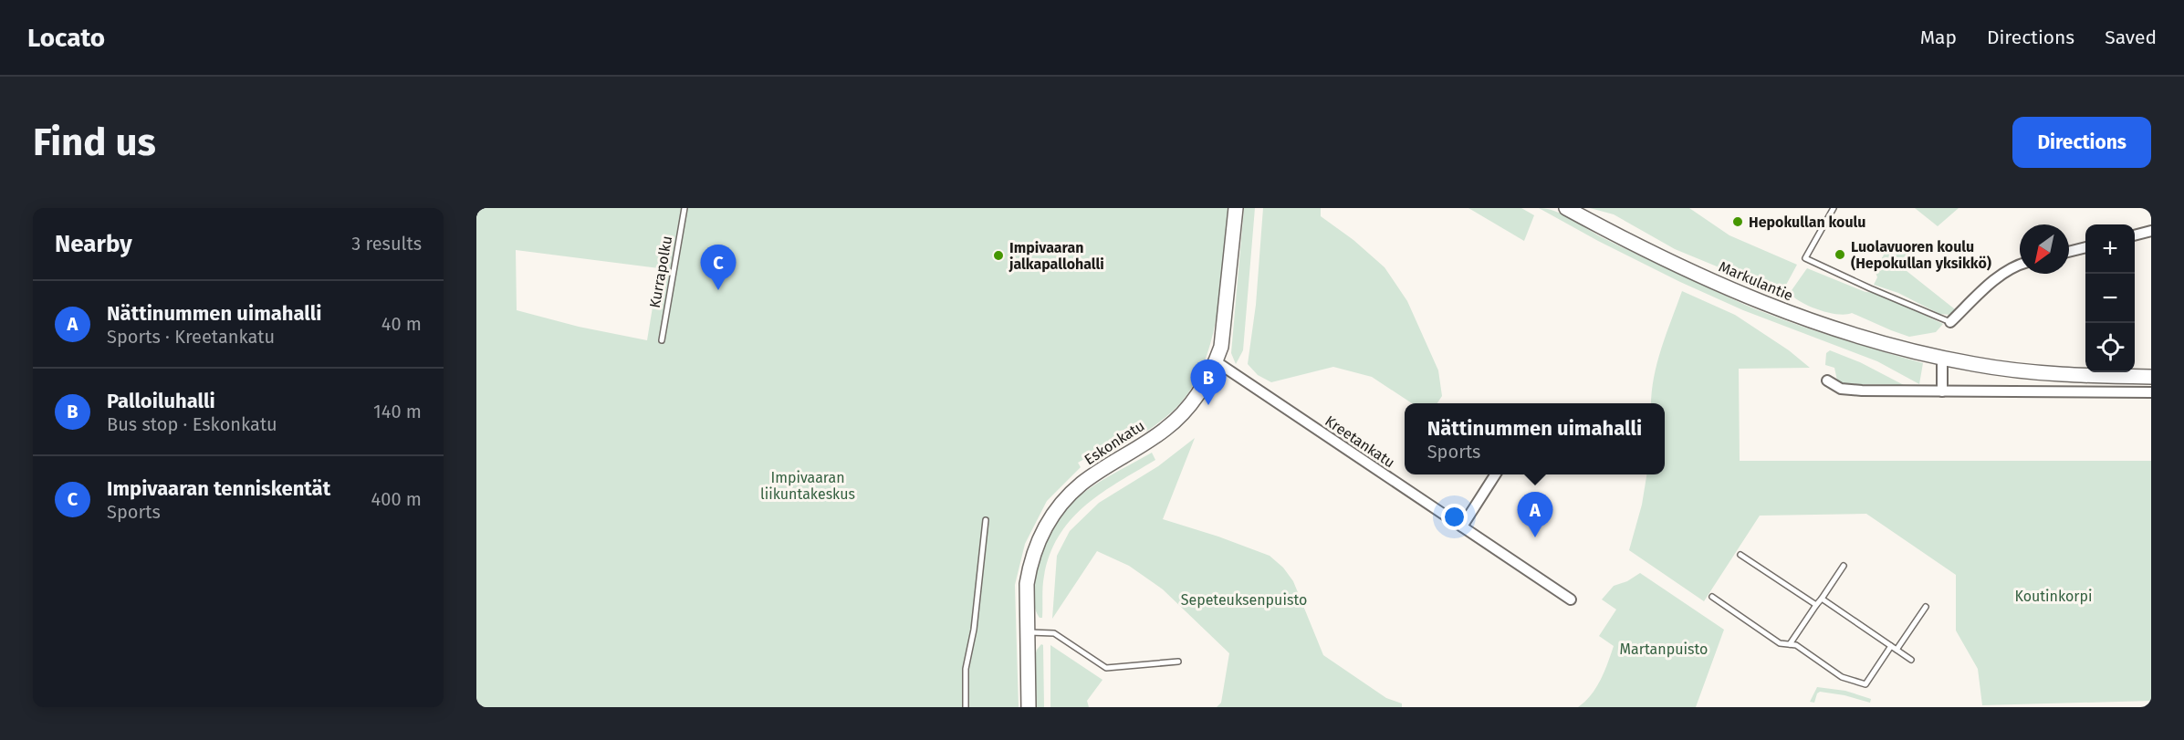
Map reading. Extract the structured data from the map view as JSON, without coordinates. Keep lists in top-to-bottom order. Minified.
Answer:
{"streets":{"main road":["Markulantie","Eskonkatu"],"street":["Kreetankatu"],"lane":["Kurrapolku"]},"crossings":[["Kreetankatu","Eskonkatu"]],"parks":["Impivaaran liikuntakeskus","Koutinkorpi","Sepeteuksenpuisto","Martanpuisto"],"places":["Hepokullan koulu","Luolavuoren koulu (Hepokullan yksikkö)","Impivaaran jalkapallohalli"],"north":"bottom left","page":{"header":"Locato","nav":["Map","Directions","Saved"],"buttons":"Directions","title":"Find us","heading":["Nearby","3 results"],"map_buttons":["+","−"],"pins":["C","B","A"],"list":[{"mark":"A","name":"Nättinummen uimahalli","note":"Sports · Kreetankatu","value":"40 m"},{"mark":"B","name":"Palloiluhalli","note":"Bus stop · Eskonkatu","value":"140 m"},{"mark":"C","name":"Impivaaran tenniskentät","note":"Sports","value":"400 m"}],"popup":["Nättinummen uimahalli","Sports"]}}
